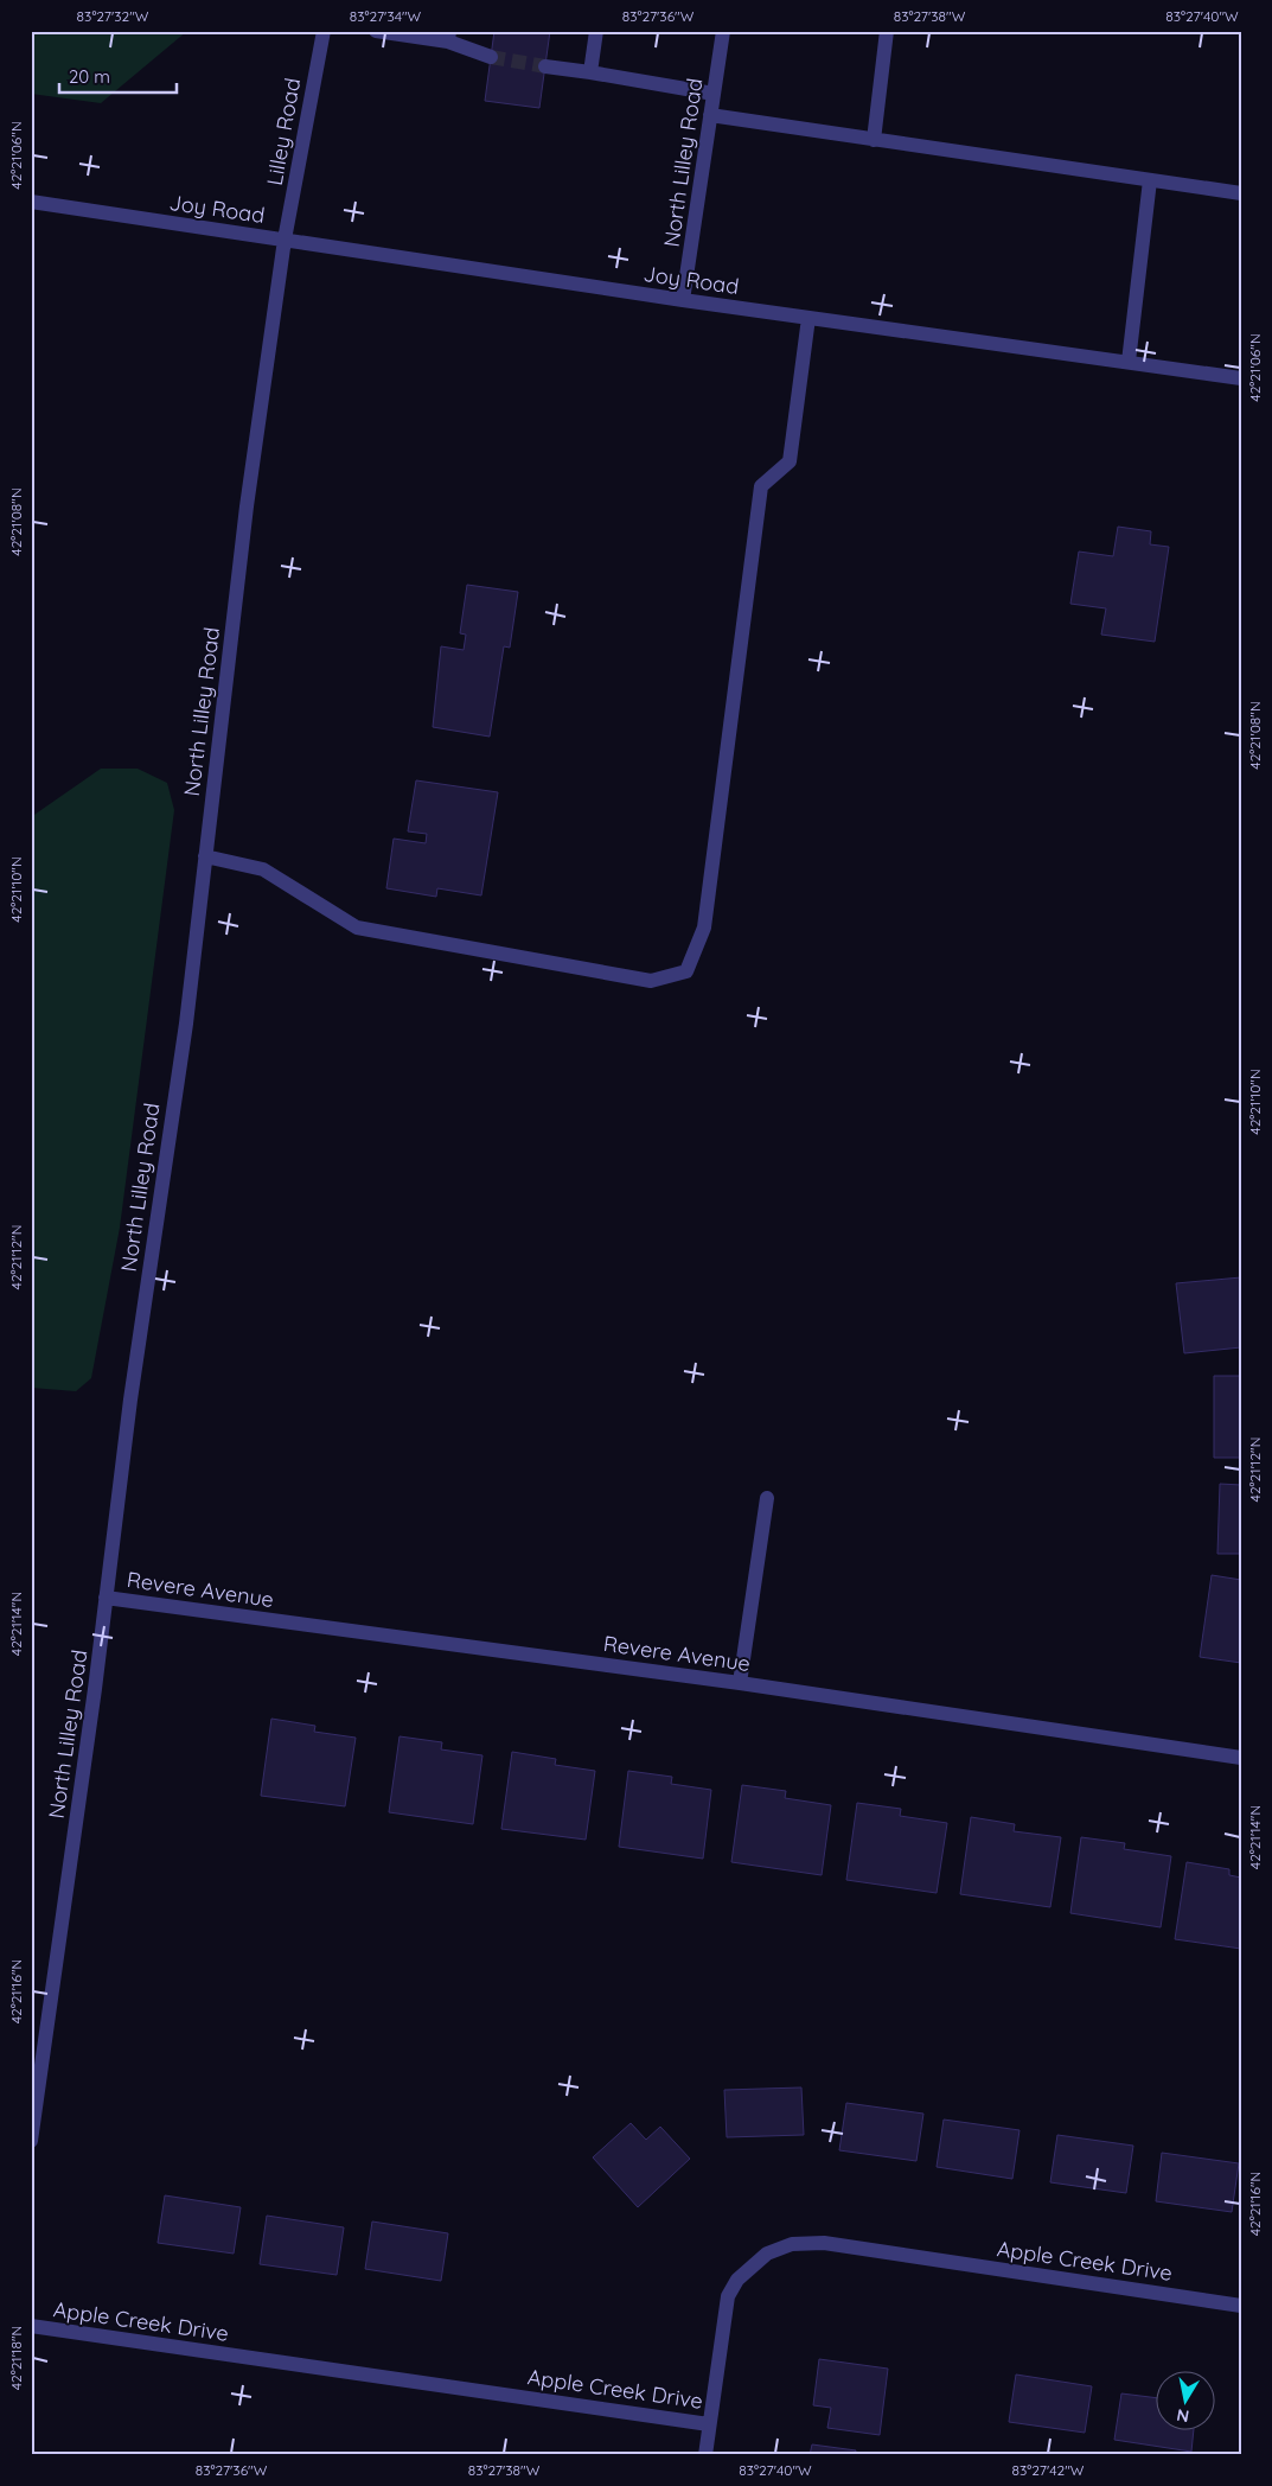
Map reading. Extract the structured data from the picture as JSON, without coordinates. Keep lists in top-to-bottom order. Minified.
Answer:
{"streets":{"street":["Lilley Road","North Lilley Road","Joy Road","Revere Avenue","Apple Creek Drive"]},"crossings":[["Lilley Road","North Lilley Road"],["Lilley Road","Joy Road"],["North Lilley Road","Joy Road"],["North Lilley Road","Revere Avenue"]],"scale_bar":"20 m","north":"bottom","coordinates":["83°27'32\"W","83°27'34\"W","83°27'36\"W","83°27'38\"W","83°27'40\"W","42°21'06\"N","42°21'08\"N","42°21'10\"N","42°21'12\"N","42°21'14\"N","42°21'16\"N","42°21'18\"N","83°27'42\"W"]}
